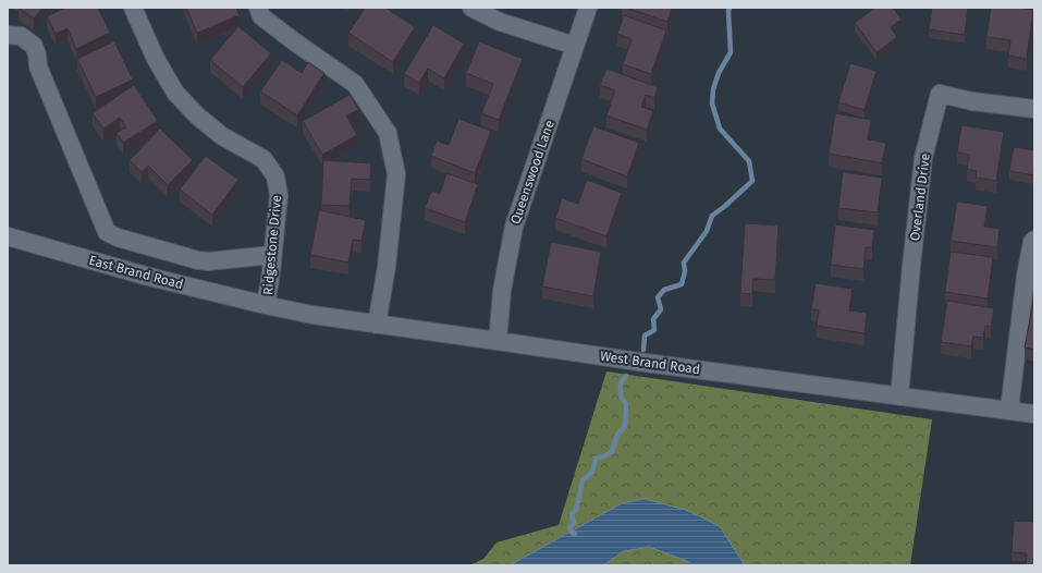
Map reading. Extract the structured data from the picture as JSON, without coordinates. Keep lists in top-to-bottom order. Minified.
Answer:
{"streets":{"street":["Queenswood Lane","Overland Drive","Ridgestone Drive","East Brand Road","West Brand Road"]},"crossings":[["Queenswood Lane","West Brand Road"],["Overland Drive","West Brand Road"],["Ridgestone Drive","East Brand Road"],["Ridgestone Drive","West Brand Road"],["East Brand Road","West Brand Road"]]}
